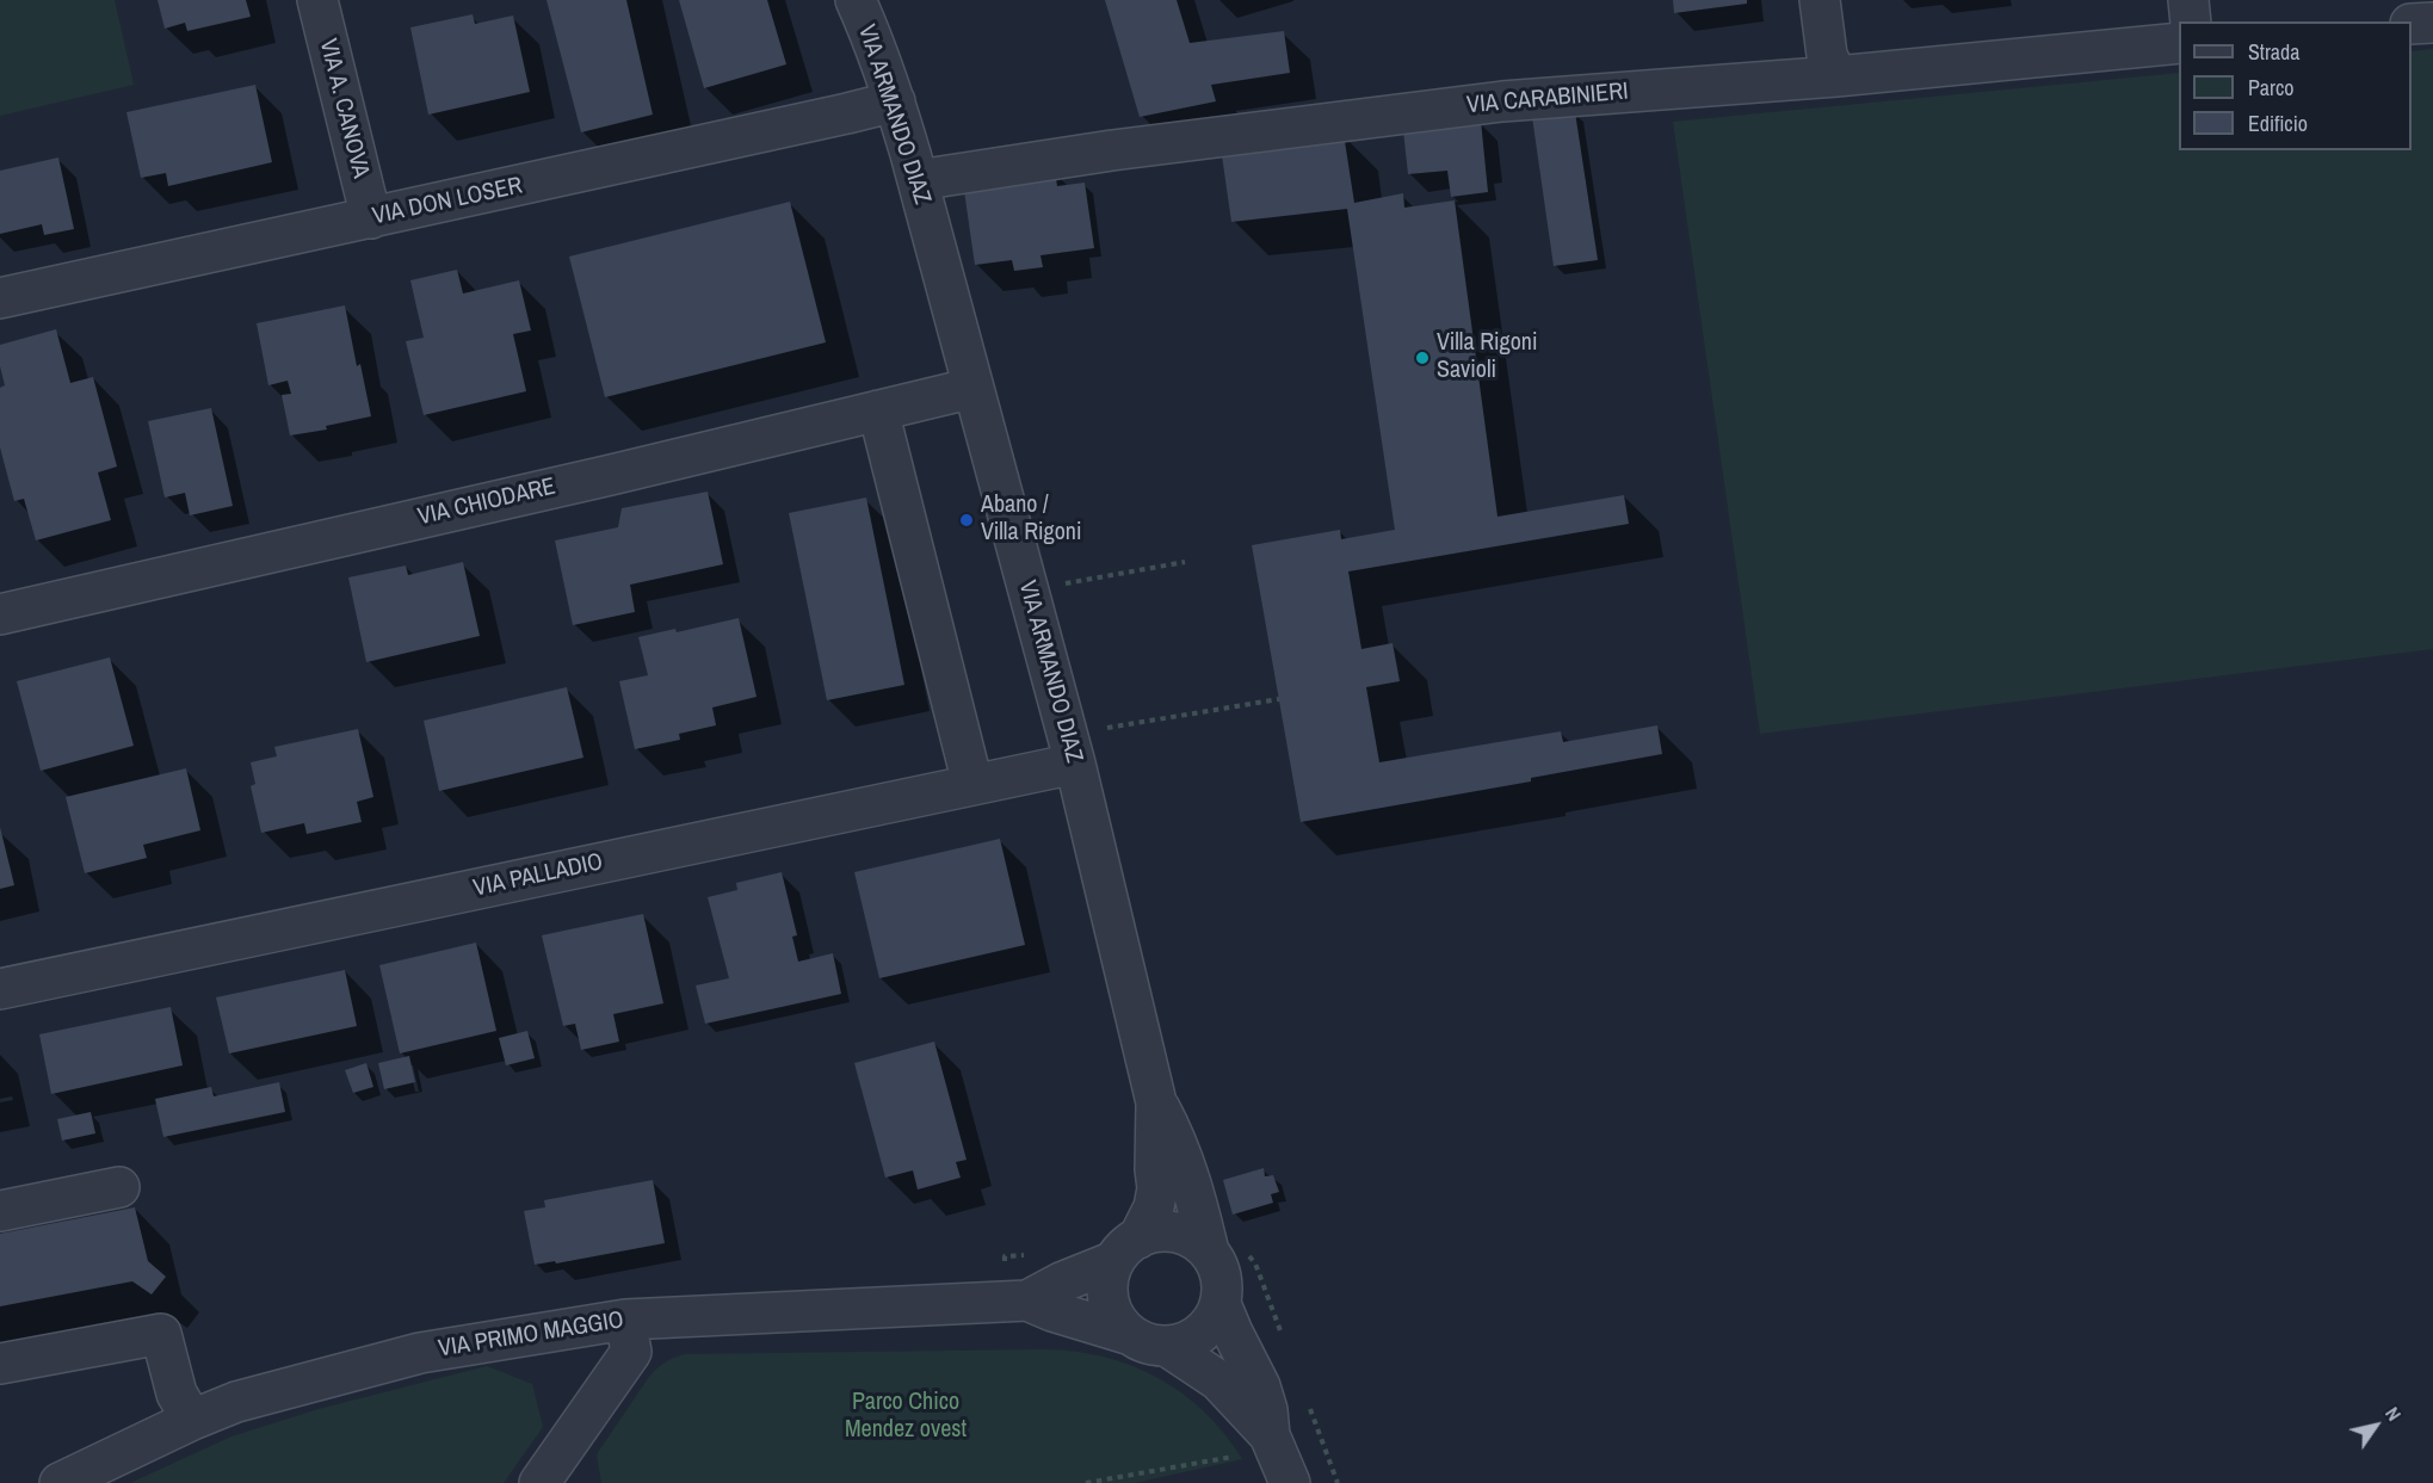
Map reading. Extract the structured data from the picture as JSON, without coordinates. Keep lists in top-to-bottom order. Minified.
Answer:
{"streets":{"street":["VIA CARABINIERI","VIA A. CANOVA","VIA ARMANDO DIAZ","VIA DON LOSER","VIA CHIODARE","VIA PALLADIO","VIA PRIMO MAGGIO"]},"crossings":[["VIA CARABINIERI","VIA ARMANDO DIAZ"],["VIA A. CANOVA","VIA DON LOSER"],["VIA ARMANDO DIAZ","VIA DON LOSER"],["VIA ARMANDO DIAZ","VIA CHIODARE"],["VIA ARMANDO DIAZ","VIA PALLADIO"],["VIA ARMANDO DIAZ","VIA PRIMO MAGGIO"]],"parks":["Parco Chico Mendez ovest"],"places":["Villa Rigoni Savioli","Abano / Villa Rigoni"],"legend":["Strada","Parco","Edificio"],"north":"top right"}
